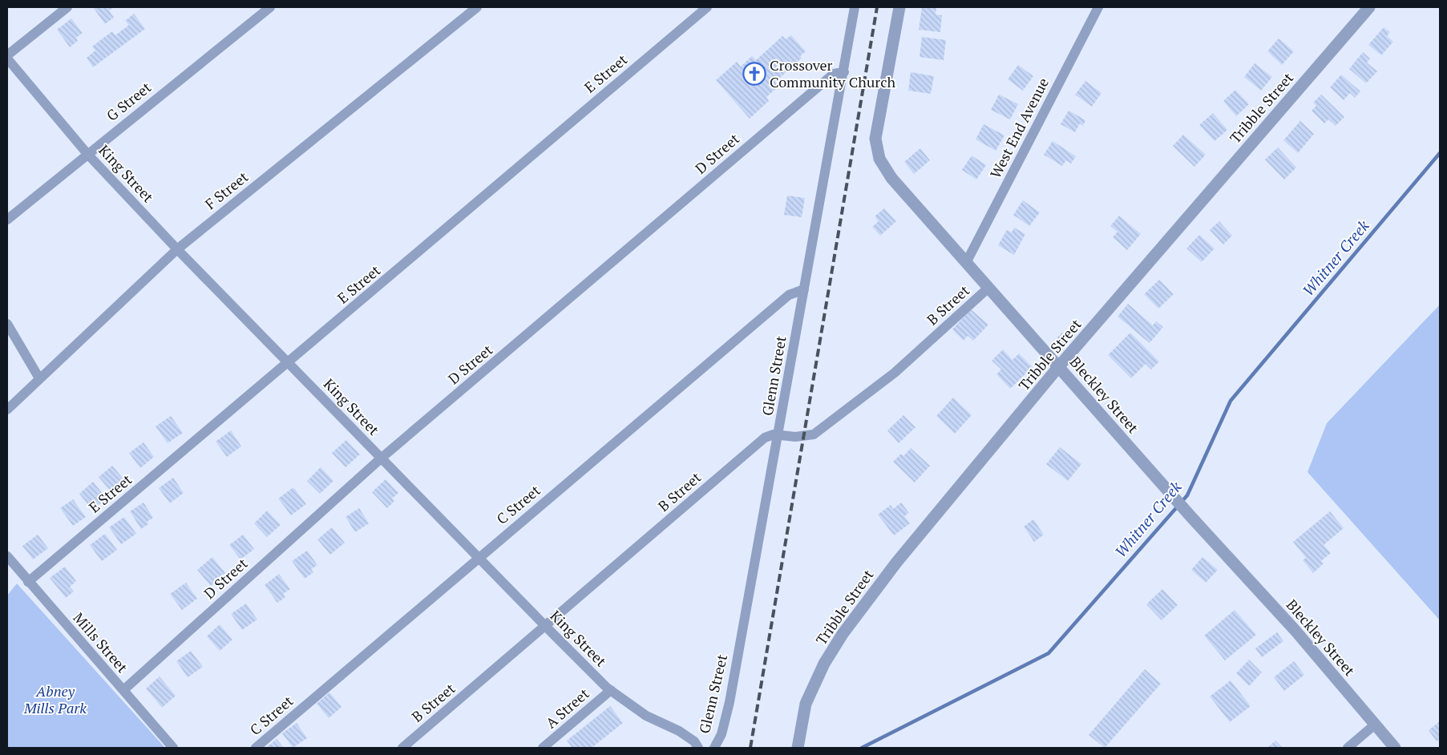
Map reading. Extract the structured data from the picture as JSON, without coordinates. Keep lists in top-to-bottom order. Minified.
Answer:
{"streets":{"street":["E Street","G Street","Tribble Street","West End Avenue","D Street","King Street","F Street","B Street","Glenn Street","Bleckley Street","C Street","Mills Street","A Street"]},"crossings":[["E Street","King Street"],["E Street","Mills Street"],["G Street","King Street"],["Tribble Street","Bleckley Street"],["West End Avenue","Bleckley Street"],["D Street","King Street"],["D Street","Glenn Street"],["D Street","Mills Street"],["King Street","F Street"],["King Street","B Street"],["King Street","C Street"],["King Street","A Street"],["B Street","Glenn Street"],["B Street","Bleckley Street"],["Glenn Street","C Street"]],"water":["Whitner Creek"],"parks":["Abney Mills Park"],"places":{"church":["Crossover Community Church"]}}
